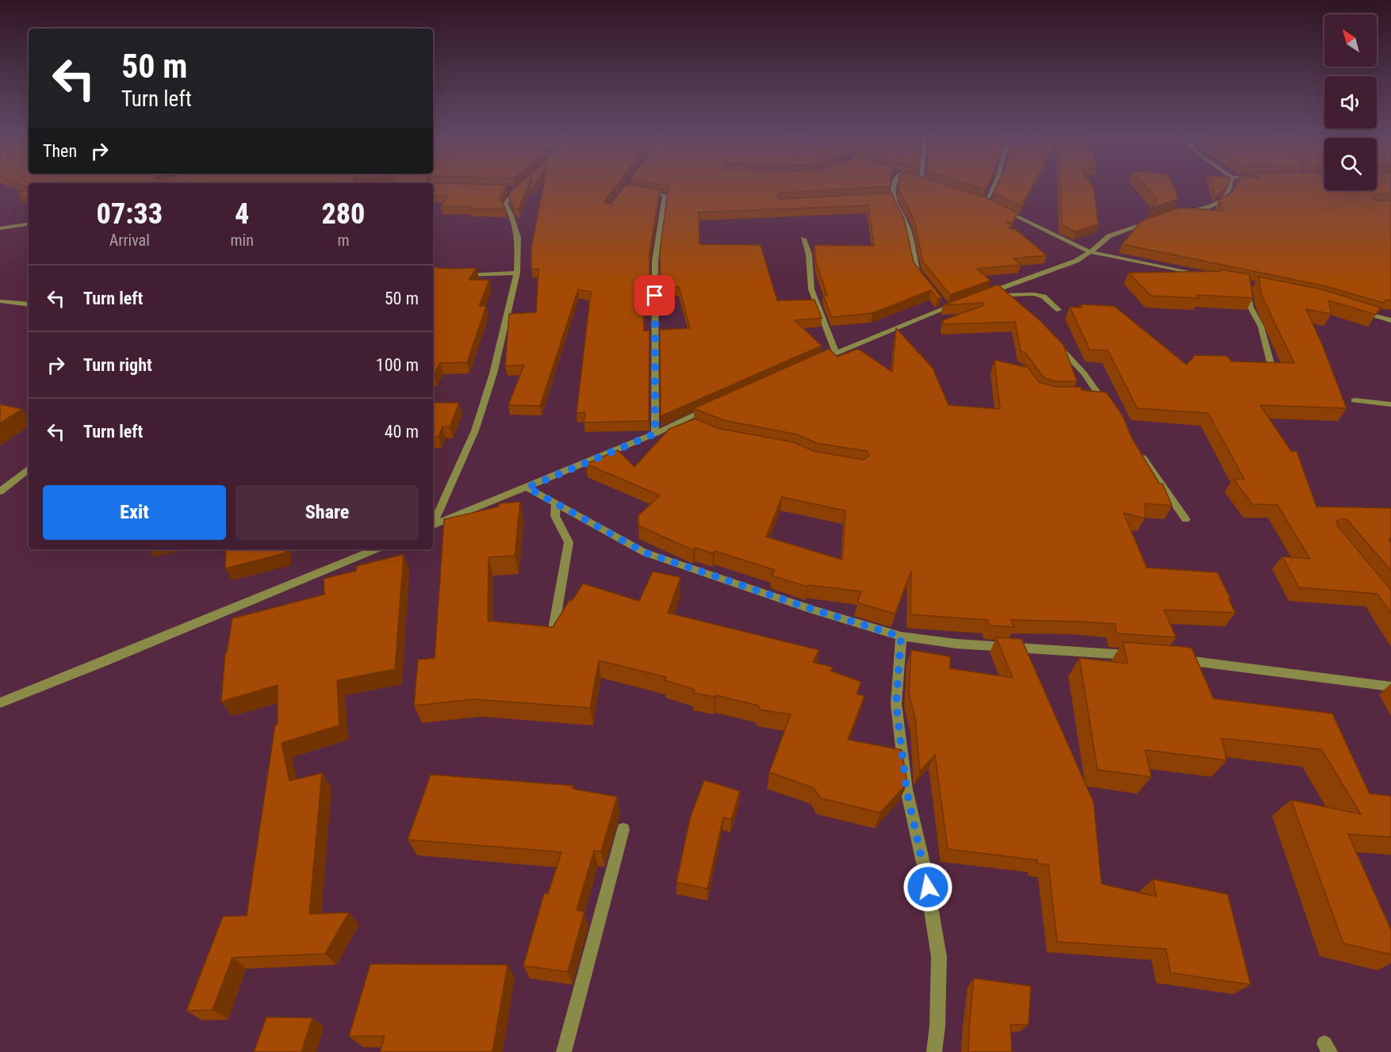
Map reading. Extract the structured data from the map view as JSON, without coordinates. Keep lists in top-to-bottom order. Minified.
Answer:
{"north":"top left","page":{"turn":["50 m","Turn left"],"then":"Then","eta":["07:33","Arrival","4","min","280","m"],"list":[{"name":"Turn left","value":"50 m"},{"name":"Turn right","value":"100 m"},{"name":"Turn left","value":"40 m"}],"buttons":["Exit","Share"]}}
